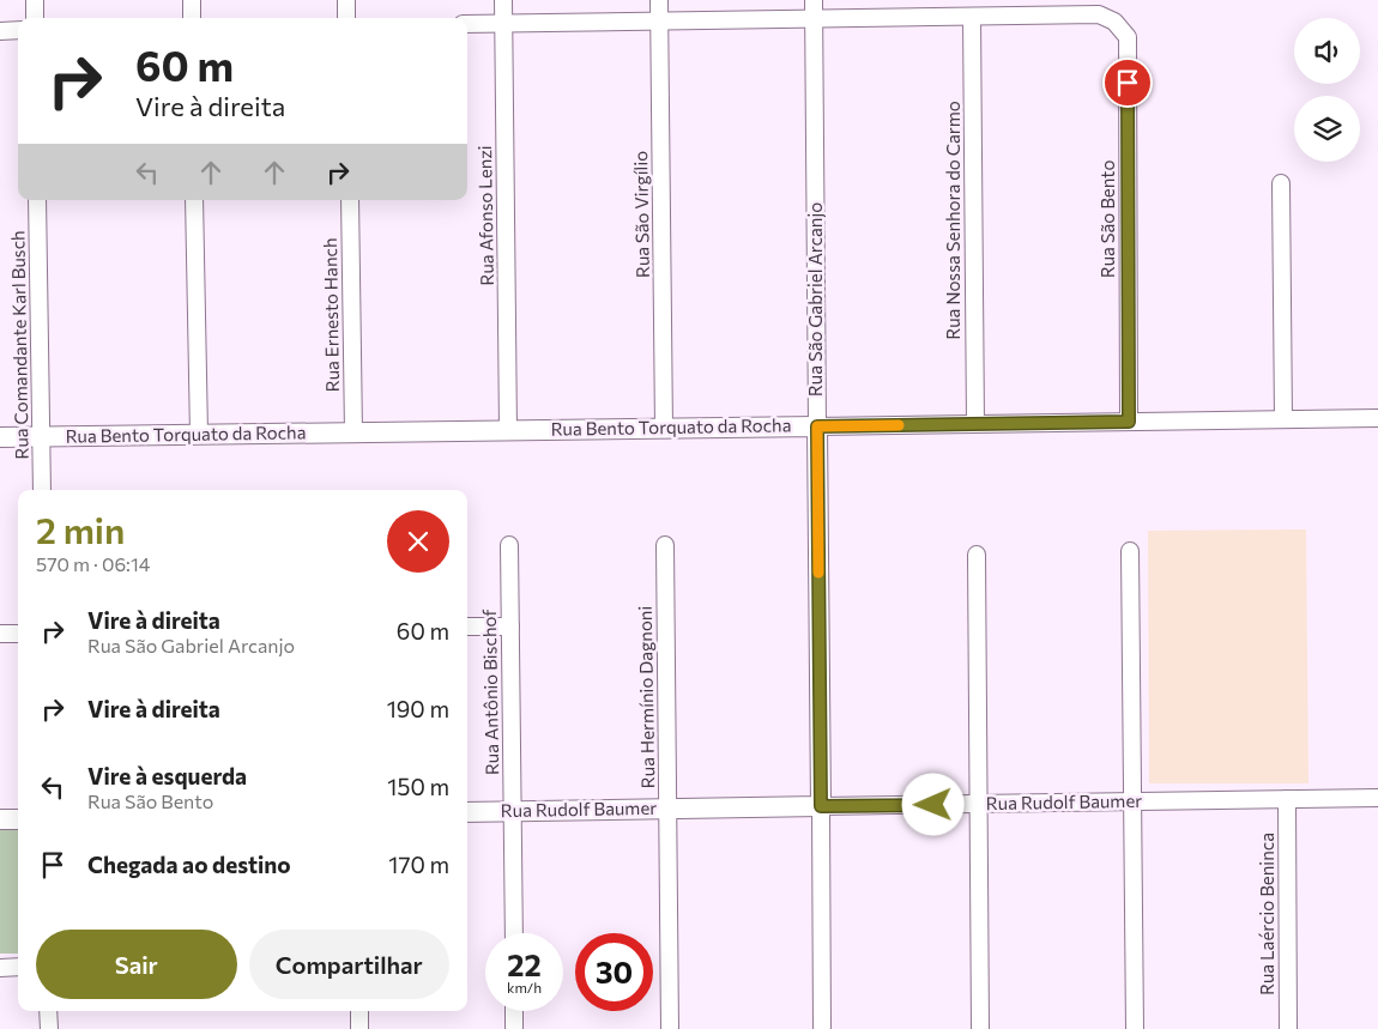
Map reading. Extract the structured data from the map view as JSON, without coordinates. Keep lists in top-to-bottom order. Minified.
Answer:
{"streets":{"street":["Rua São Virgílio","Rua Afonso Lenzi","Rua São Bento","Rua Nossa Senhora do Carmo","Rua São Gabriel Arcanjo","Rua Ernesto Hanch","Rua Comandante Karl Busch","Rua Bento Torquato da Rocha","Rua Antônio Bischof","Rua Hermínio Dagnoni","Rua Rudolf Baumer","Rua Laércio Beninca"]},"crossings":[["Rua São Virgílio","Rua Bento Torquato da Rocha"],["Rua Afonso Lenzi","Rua Bento Torquato da Rocha"],["Rua São Bento","Rua Nossa Senhora do Carmo"],["Rua São Bento","Rua Bento Torquato da Rocha"],["Rua Nossa Senhora do Carmo","Rua Bento Torquato da Rocha"],["Rua São Gabriel Arcanjo","Rua Bento Torquato da Rocha"],["Rua São Gabriel Arcanjo","Rua Rudolf Baumer"],["Rua Ernesto Hanch","Rua Bento Torquato da Rocha"],["Rua Comandante Karl Busch","Rua Bento Torquato da Rocha"],["Rua Antônio Bischof","Rua Rudolf Baumer"],["Rua Hermínio Dagnoni","Rua Rudolf Baumer"],["Rua Rudolf Baumer","Rua Laércio Beninca"]],"page":{"turn":["60 m","Vire à direita"],"heading":["2 min","570 m · 06:14"],"list":[{"name":"Vire à direita","note":"Rua São Gabriel Arcanjo","value":"60 m"},{"name":"Vire à direita","value":"190 m"},{"name":"Vire à esquerda","note":"Rua São Bento","value":"150 m"},{"name":"Chegada ao destino","value":"170 m"}],"buttons":["Sair","Compartilhar"],"speed":"22 km/h","limit":"30"}}
